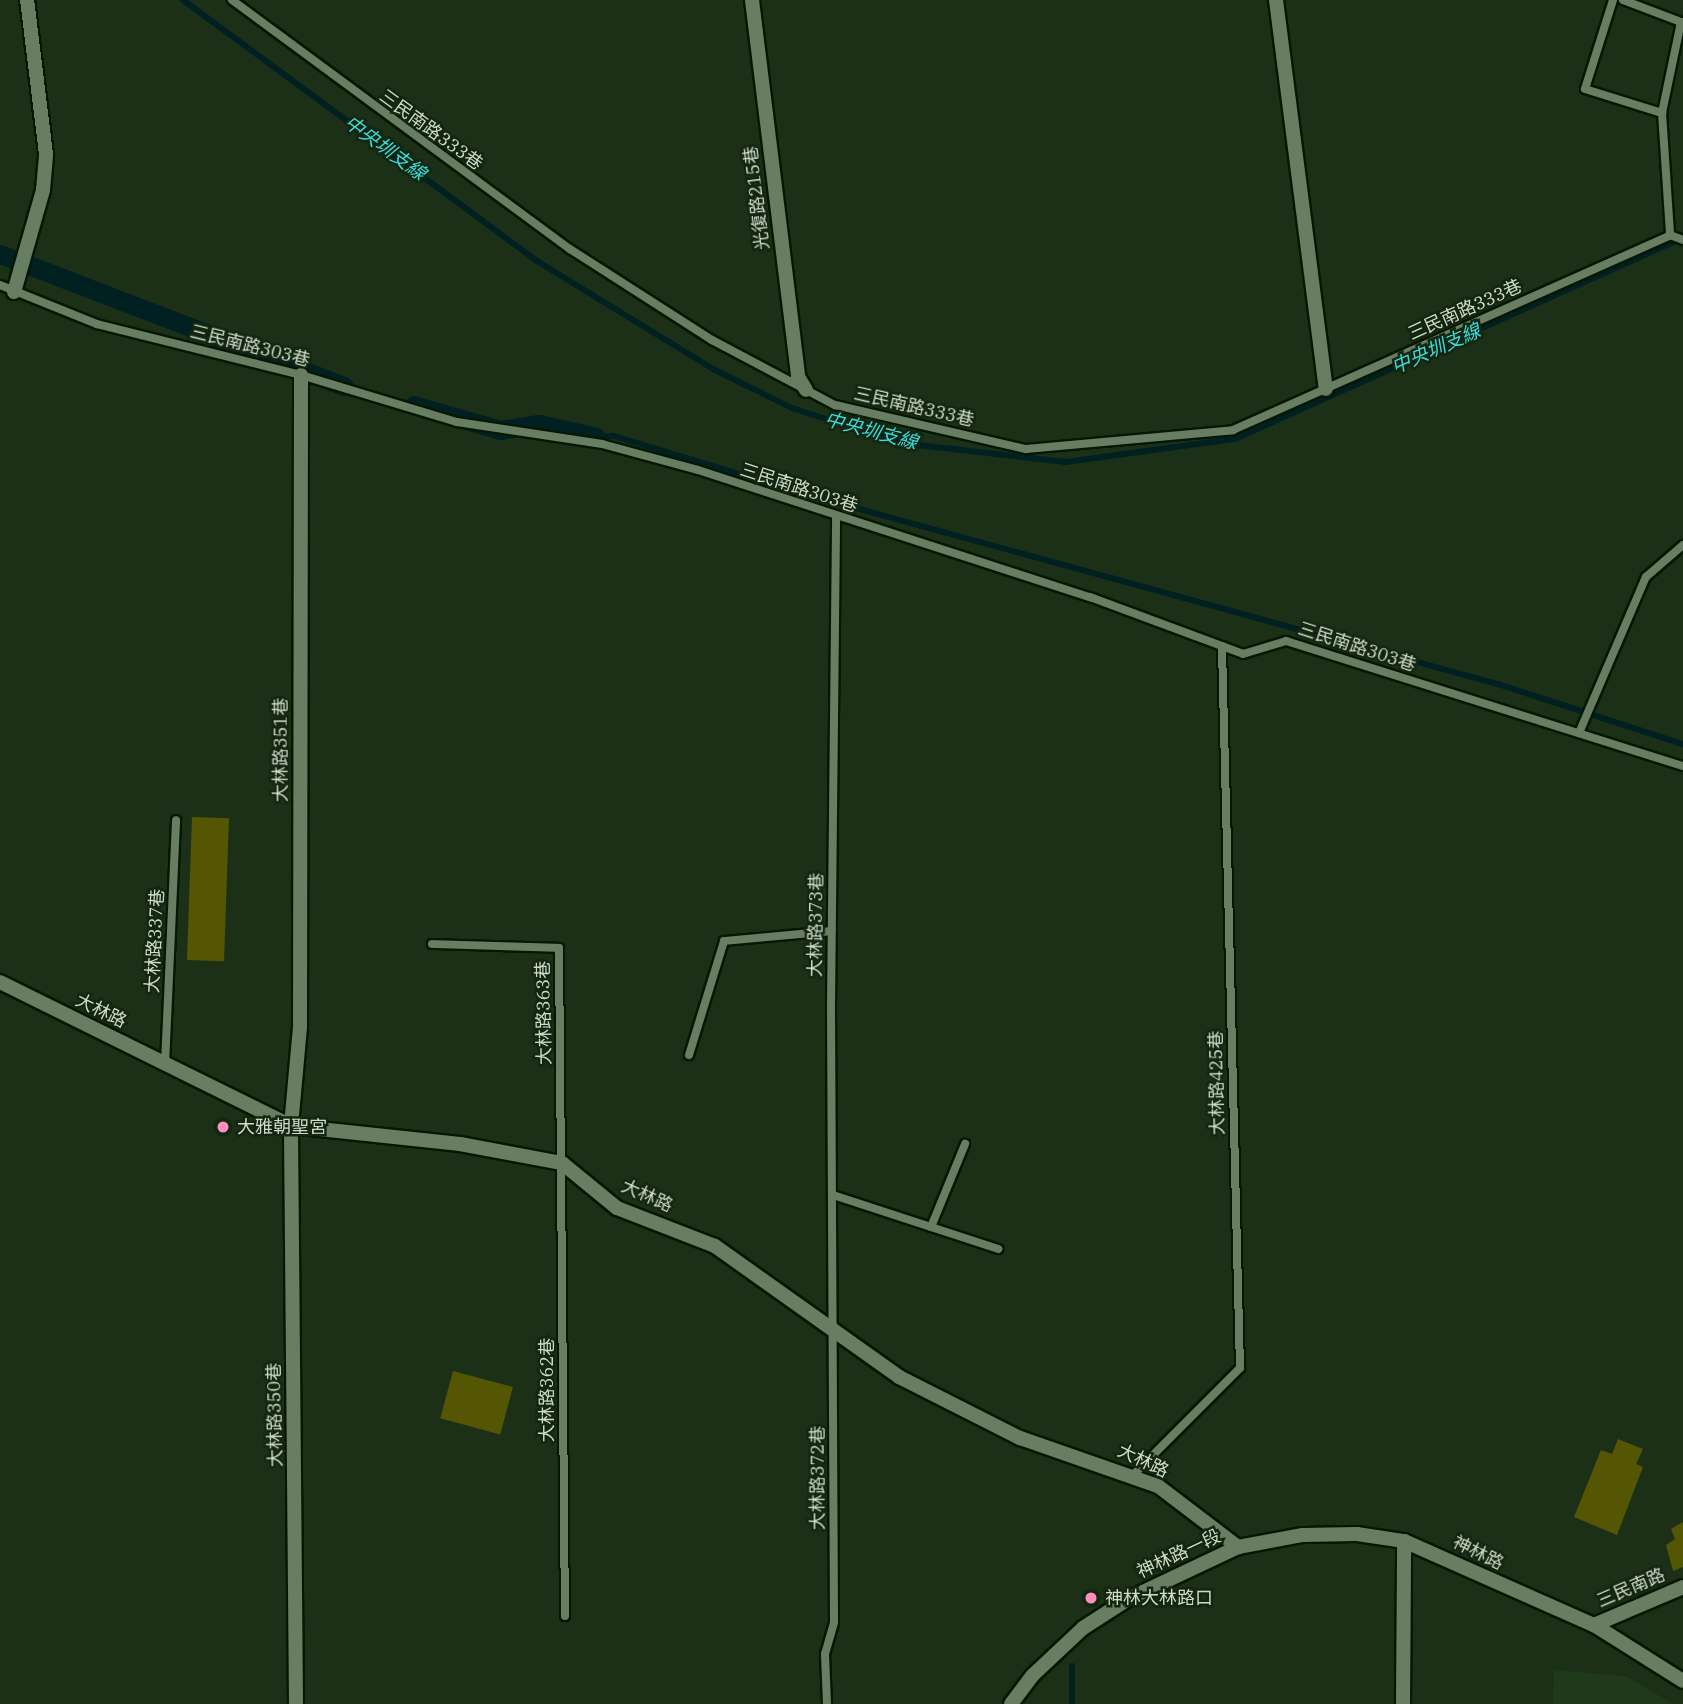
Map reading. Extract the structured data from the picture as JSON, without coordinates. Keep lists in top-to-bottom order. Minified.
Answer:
{"streets":{"street":["光復路215巷","大林路351巷","大林路","大林路350巷","神林路","神林路一段","三民南路"],"lane":["三民南路333巷","三民南路303巷","大林路373巷","大林路337巷","大林路363巷","大林路425巷","大林路362巷","大林路372巷"]},"crossings":[["三民南路333巷","光復路215巷"],["三民南路303巷","大林路351巷"],["三民南路303巷","大林路373巷"],["三民南路303巷","大林路425巷"],["大林路351巷","大林路"],["大林路351巷","大林路350巷"],["大林路373巷","大林路"],["大林路373巷","大林路372巷"],["大林路337巷","大林路"],["大林路","大林路363巷"],["大林路","大林路425巷"],["大林路","大林路362巷"],["大林路","大林路350巷"],["大林路","大林路372巷"],["大林路","神林路"],["大林路","神林路一段"],["大林路363巷","大林路362巷"],["神林路","神林路一段"],["神林路","三民南路"]],"water":["中央圳支線"],"places":["大雅朝聖宮","神林大林路口"]}
